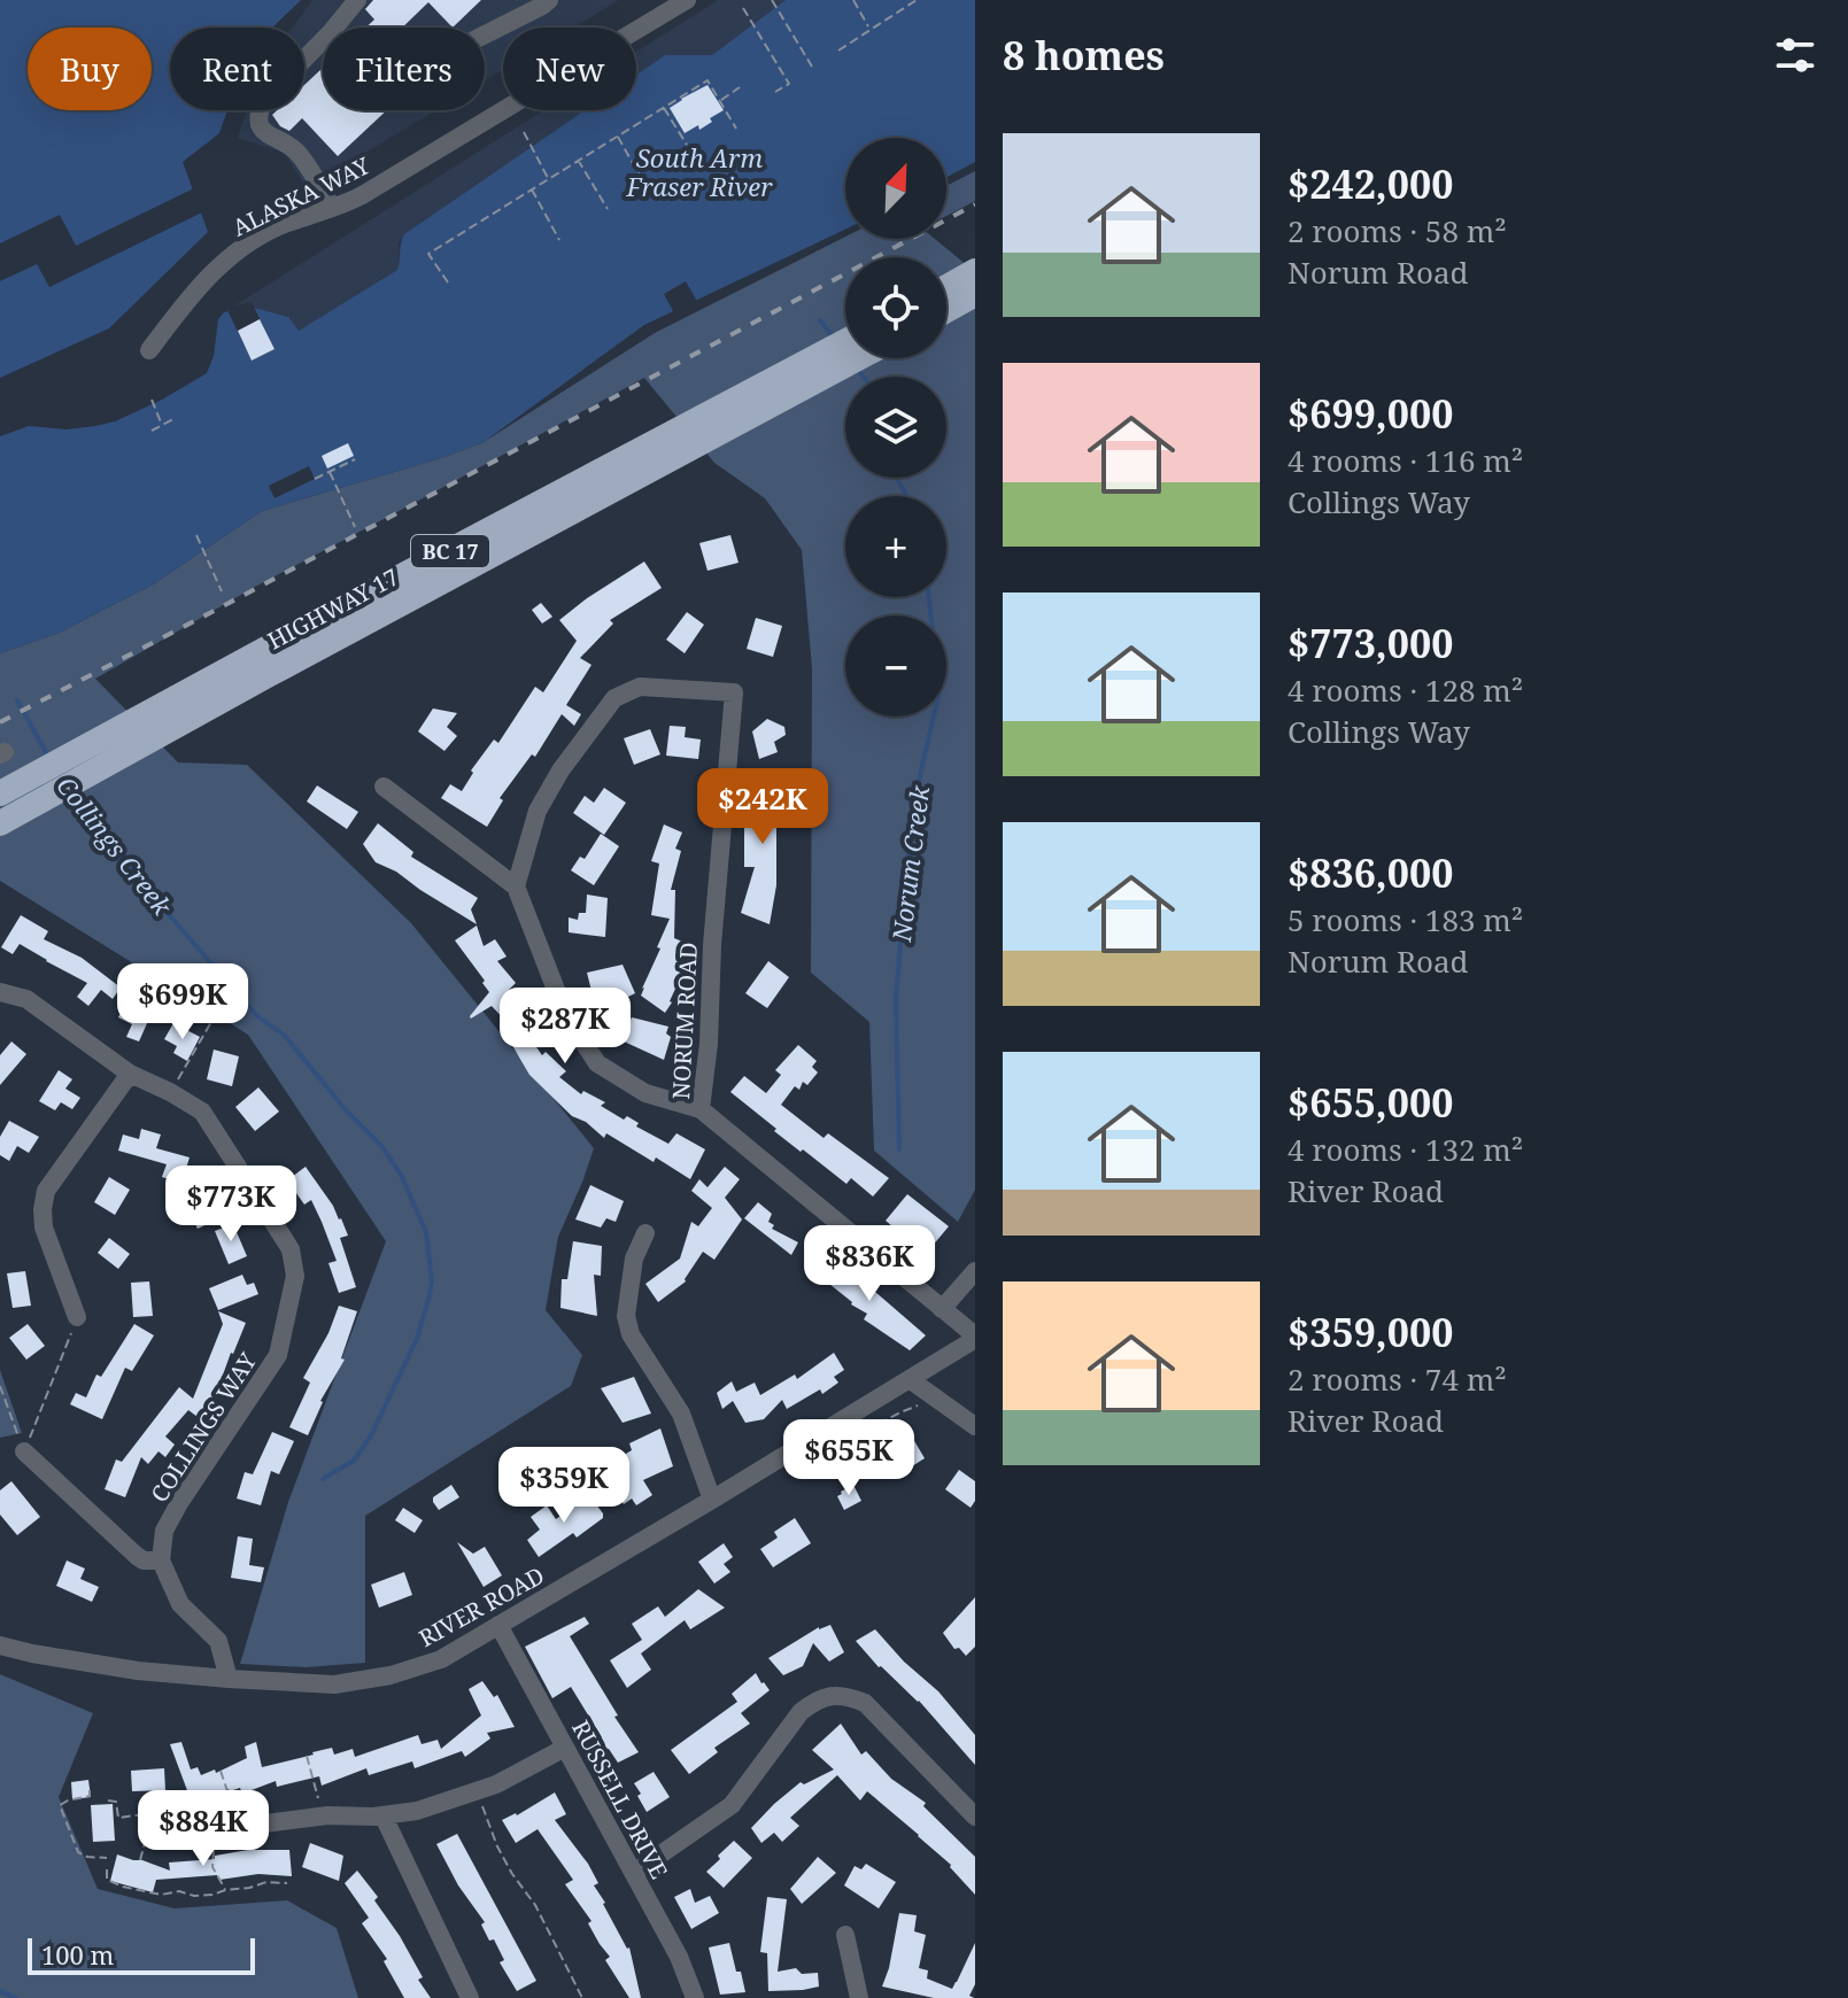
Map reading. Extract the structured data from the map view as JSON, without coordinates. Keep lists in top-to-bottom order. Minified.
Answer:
{"streets":{"highway":["BC 17","HIGHWAY 17"],"street":["ALASKA WAY","NORUM ROAD","COLLINGS WAY","RIVER ROAD","RUSSELL DRIVE"]},"crossings":[["NORUM ROAD","RIVER ROAD"],["RIVER ROAD","RUSSELL DRIVE"]],"water":["South Arm Fraser River","Collings Creek","Norum Creek"],"scale_bar":"100 m","north":"top right","page":{"heading":"8 homes","chip":["Buy","Rent","Filters","New"],"list":[{"name":"$242,000","note":"2 rooms · 58 m² · Norum Road"},{"name":"$699,000","note":"4 rooms · 116 m² · Collings Way"},{"name":"$773,000","note":"4 rooms · 128 m² · Collings Way"},{"name":"$836,000","note":"5 rooms · 183 m² · Norum Road"},{"name":"$655,000","note":"4 rooms · 132 m² · River Road"},{"name":"$359,000","note":"2 rooms · 74 m² · River Road"}],"map_buttons":["+","−"],"price":["$242K","$699K","$287K","$773K","$836K","$655K","$359K","$884K"],"scale":"100 m"}}
